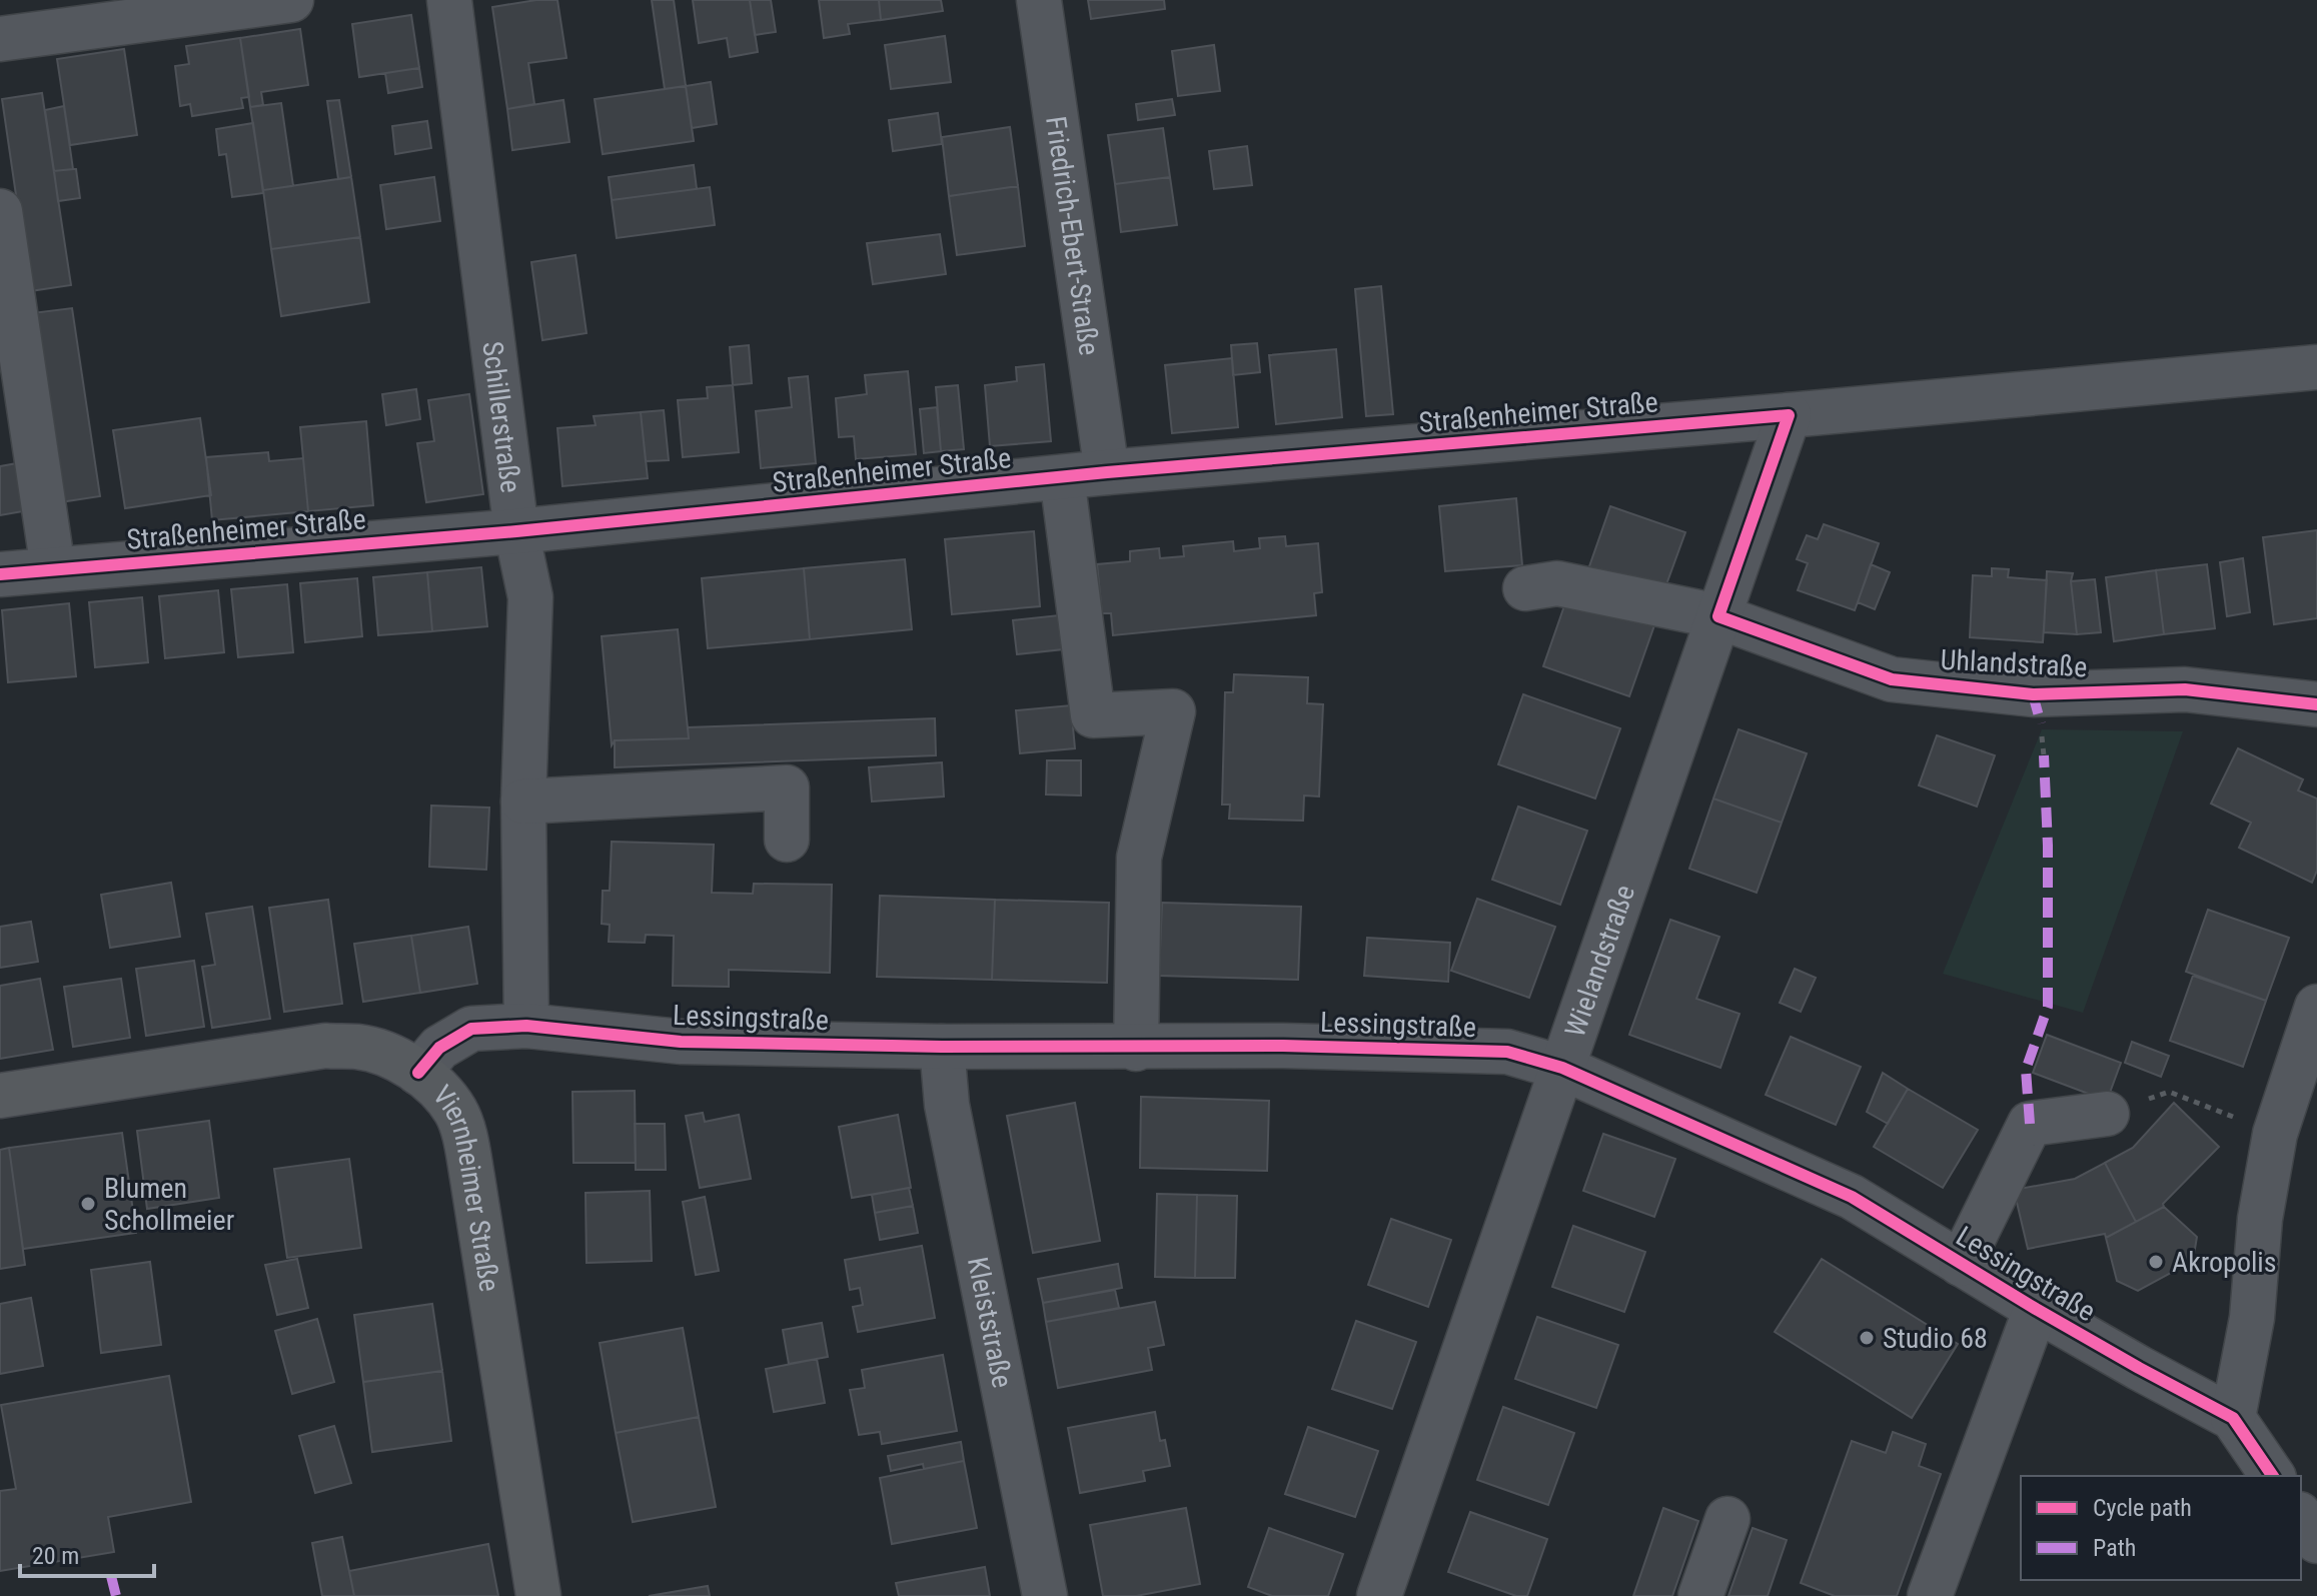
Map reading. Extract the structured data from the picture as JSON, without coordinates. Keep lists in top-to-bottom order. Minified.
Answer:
{"streets":{"main road":["Viernheimer Straße"],"street":["Friedrich-Ebert-Straße","Straßenheimer Straße","Schillerstraße","Uhlandstraße","Wielandstraße","Lessingstraße","Kleiststraße"]},"crossings":[["Friedrich-Ebert-Straße","Straßenheimer Straße"],["Straßenheimer Straße","Schillerstraße"],["Straßenheimer Straße","Wielandstraße"],["Schillerstraße","Lessingstraße"],["Uhlandstraße","Wielandstraße"],["Wielandstraße","Lessingstraße"],["Lessingstraße","Viernheimer Straße"],["Lessingstraße","Kleiststraße"]],"places":["Blumen Schollmeier","Akropolis","Studio 68"],"legend":["Cycle path","Path"],"scale_bar":"20 m"}
